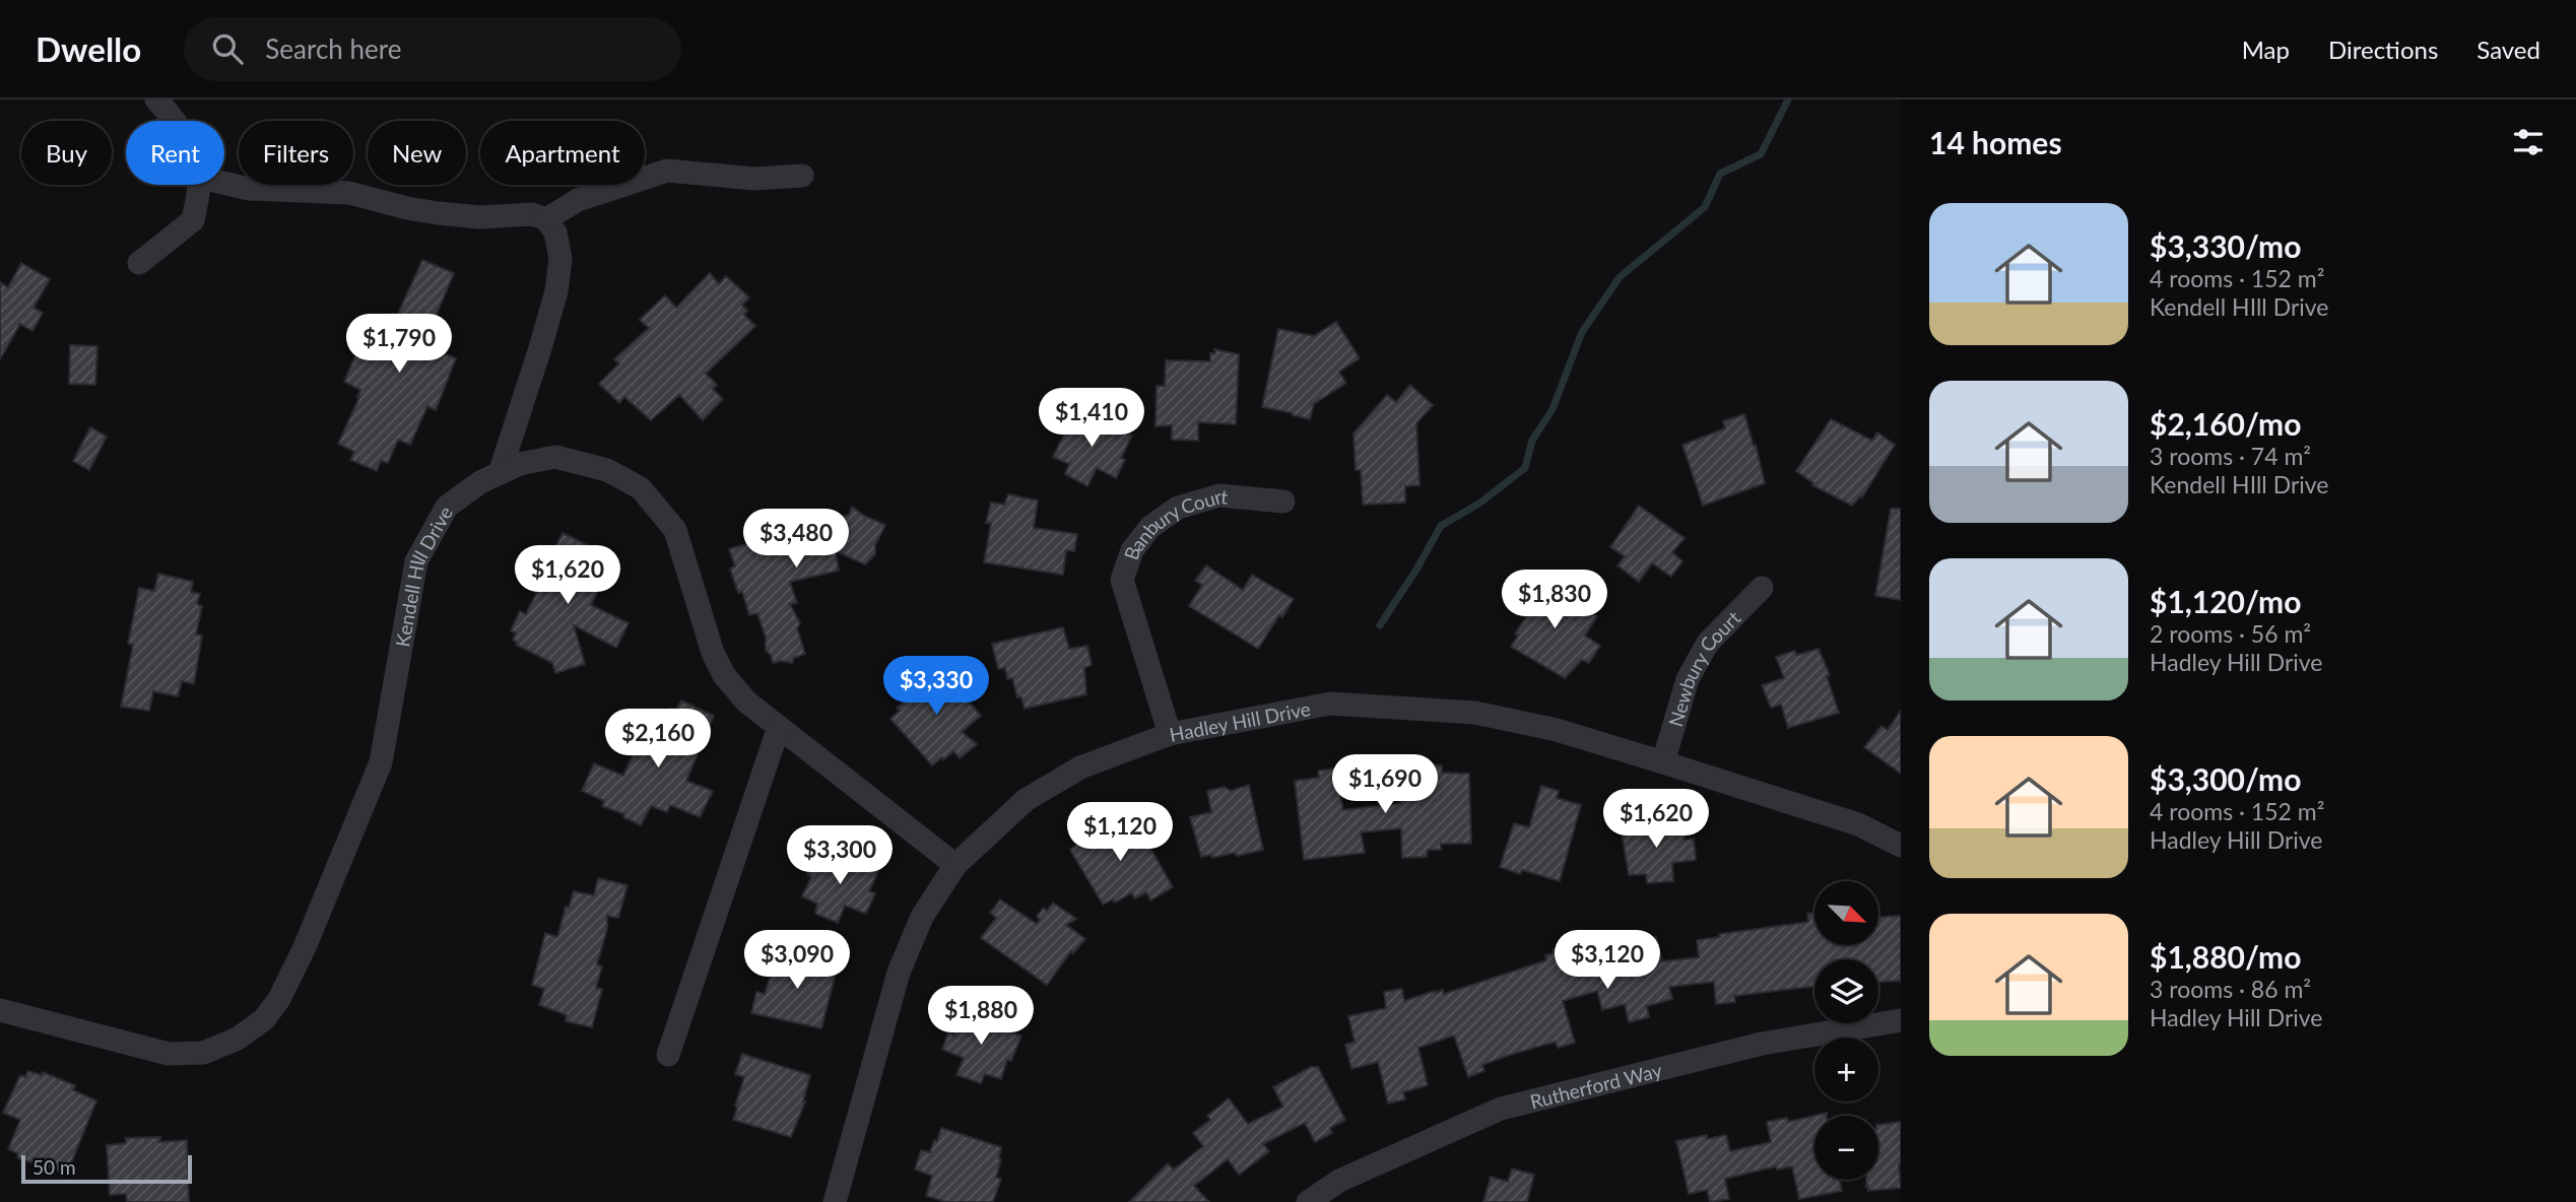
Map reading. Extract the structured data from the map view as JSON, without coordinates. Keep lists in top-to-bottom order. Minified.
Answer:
{"streets":{"street":["Banbury Court","Kendell HIll Drive","Newbury Court","Hadley Hill Drive","Rutherford Way"]},"crossings":[["Banbury Court","Hadley Hill Drive"],["Kendell HIll Drive","Hadley Hill Drive"],["Newbury Court","Hadley Hill Drive"]],"scale_bar":"50 m","north":"bottom right","page":{"header":"Dwello","search":"Search here","nav":["Map","Directions","Saved"],"heading":"14 homes","chip":["Buy","Rent","Filters","New","Apartment"],"list":[{"name":"$3,330/mo","note":"4 rooms · 152 m² · Kendell HIll Drive"},{"name":"$2,160/mo","note":"3 rooms · 74 m² · Kendell HIll Drive"},{"name":"$1,120/mo","note":"2 rooms · 56 m² · Hadley Hill Drive"},{"name":"$3,300/mo","note":"4 rooms · 152 m² · Hadley Hill Drive"},{"name":"$1,880/mo","note":"3 rooms · 86 m² · Hadley Hill Drive"}],"price":["$1,790","$1,410","$3,480","$1,620","$1,830","$3,330","$2,160","$1,690","$1,620","$1,120","$3,300","$3,090","$3,120","$1,880"],"map_buttons":["+","−"],"scale":"50 m"}}
